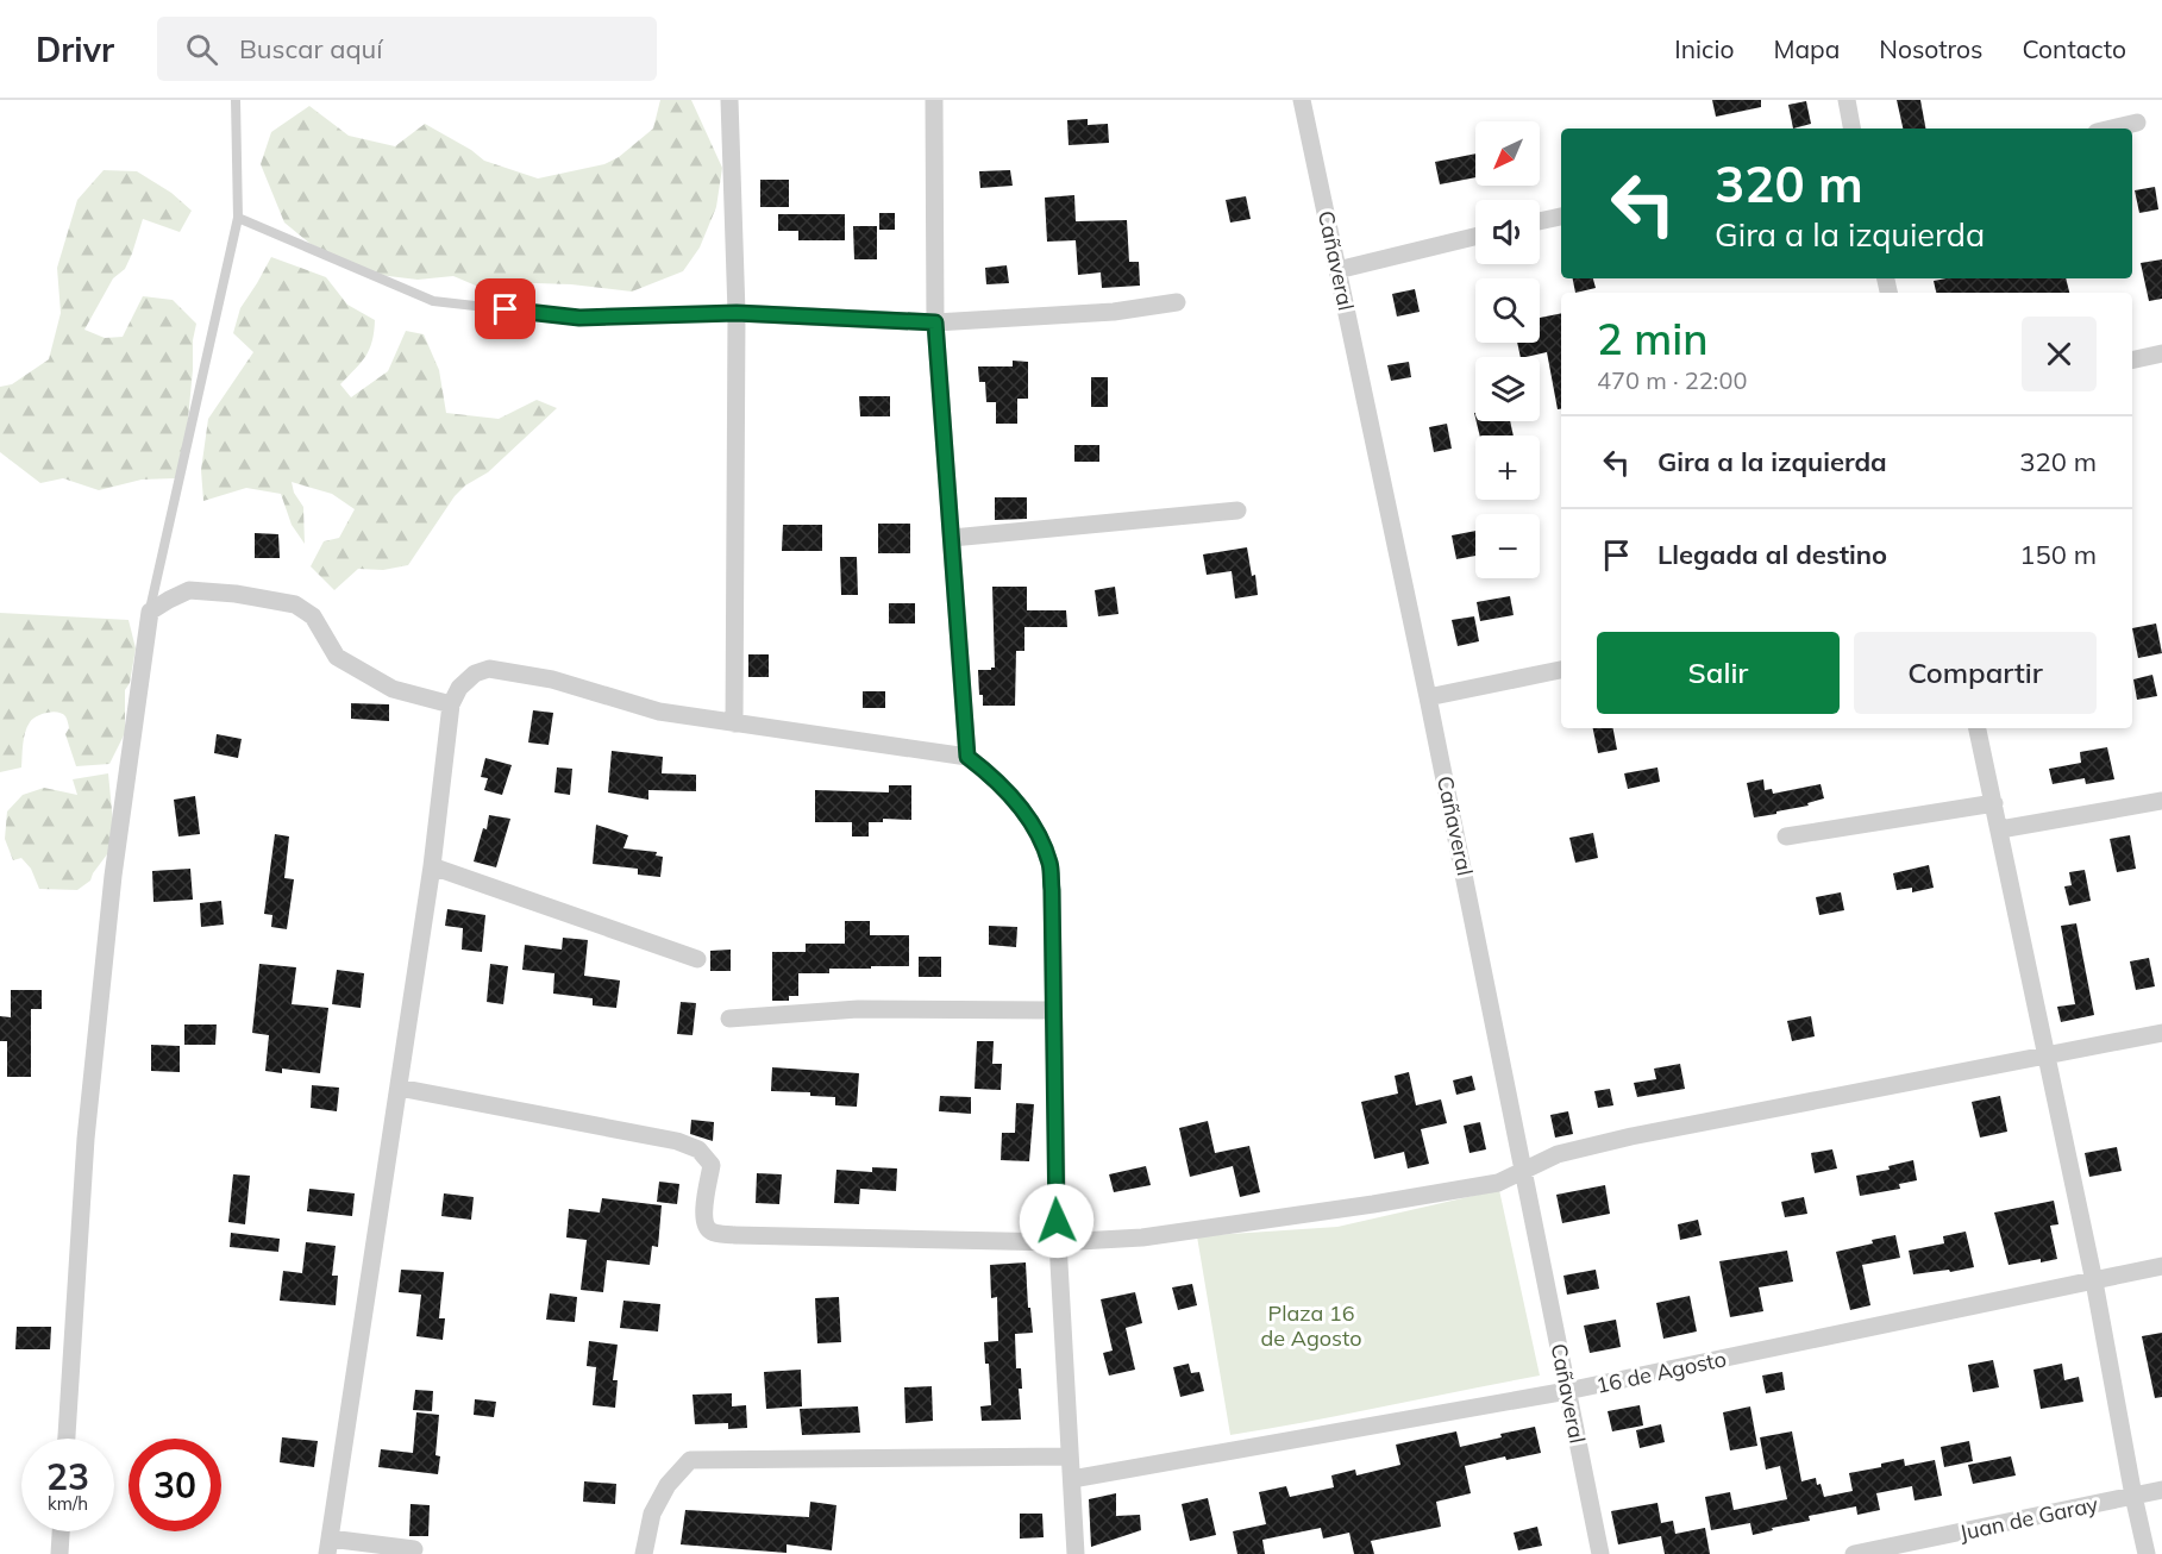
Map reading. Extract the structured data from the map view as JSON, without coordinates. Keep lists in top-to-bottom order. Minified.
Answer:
{"streets":{"street":["Cañaveral","16 de Agosto","Juan de Garay"]},"crossings":[["Cañaveral","16 de Agosto"]],"parks":["Plaza 16 de Agosto"],"north":"bottom left","page":{"header":"Drivr","search":"Buscar aquí","nav":["Inicio","Mapa","Nosotros","Contacto"],"map_buttons":["+","−"],"turn":["320 m","Gira a la izquierda"],"heading":["2 min","470 m · 22:00"],"list":[{"name":"Gira a la izquierda","value":"320 m"},{"name":"Llegada al destino","value":"150 m"}],"buttons":["Salir","Compartir"],"speed":"23 km/h","limit":"30"}}
